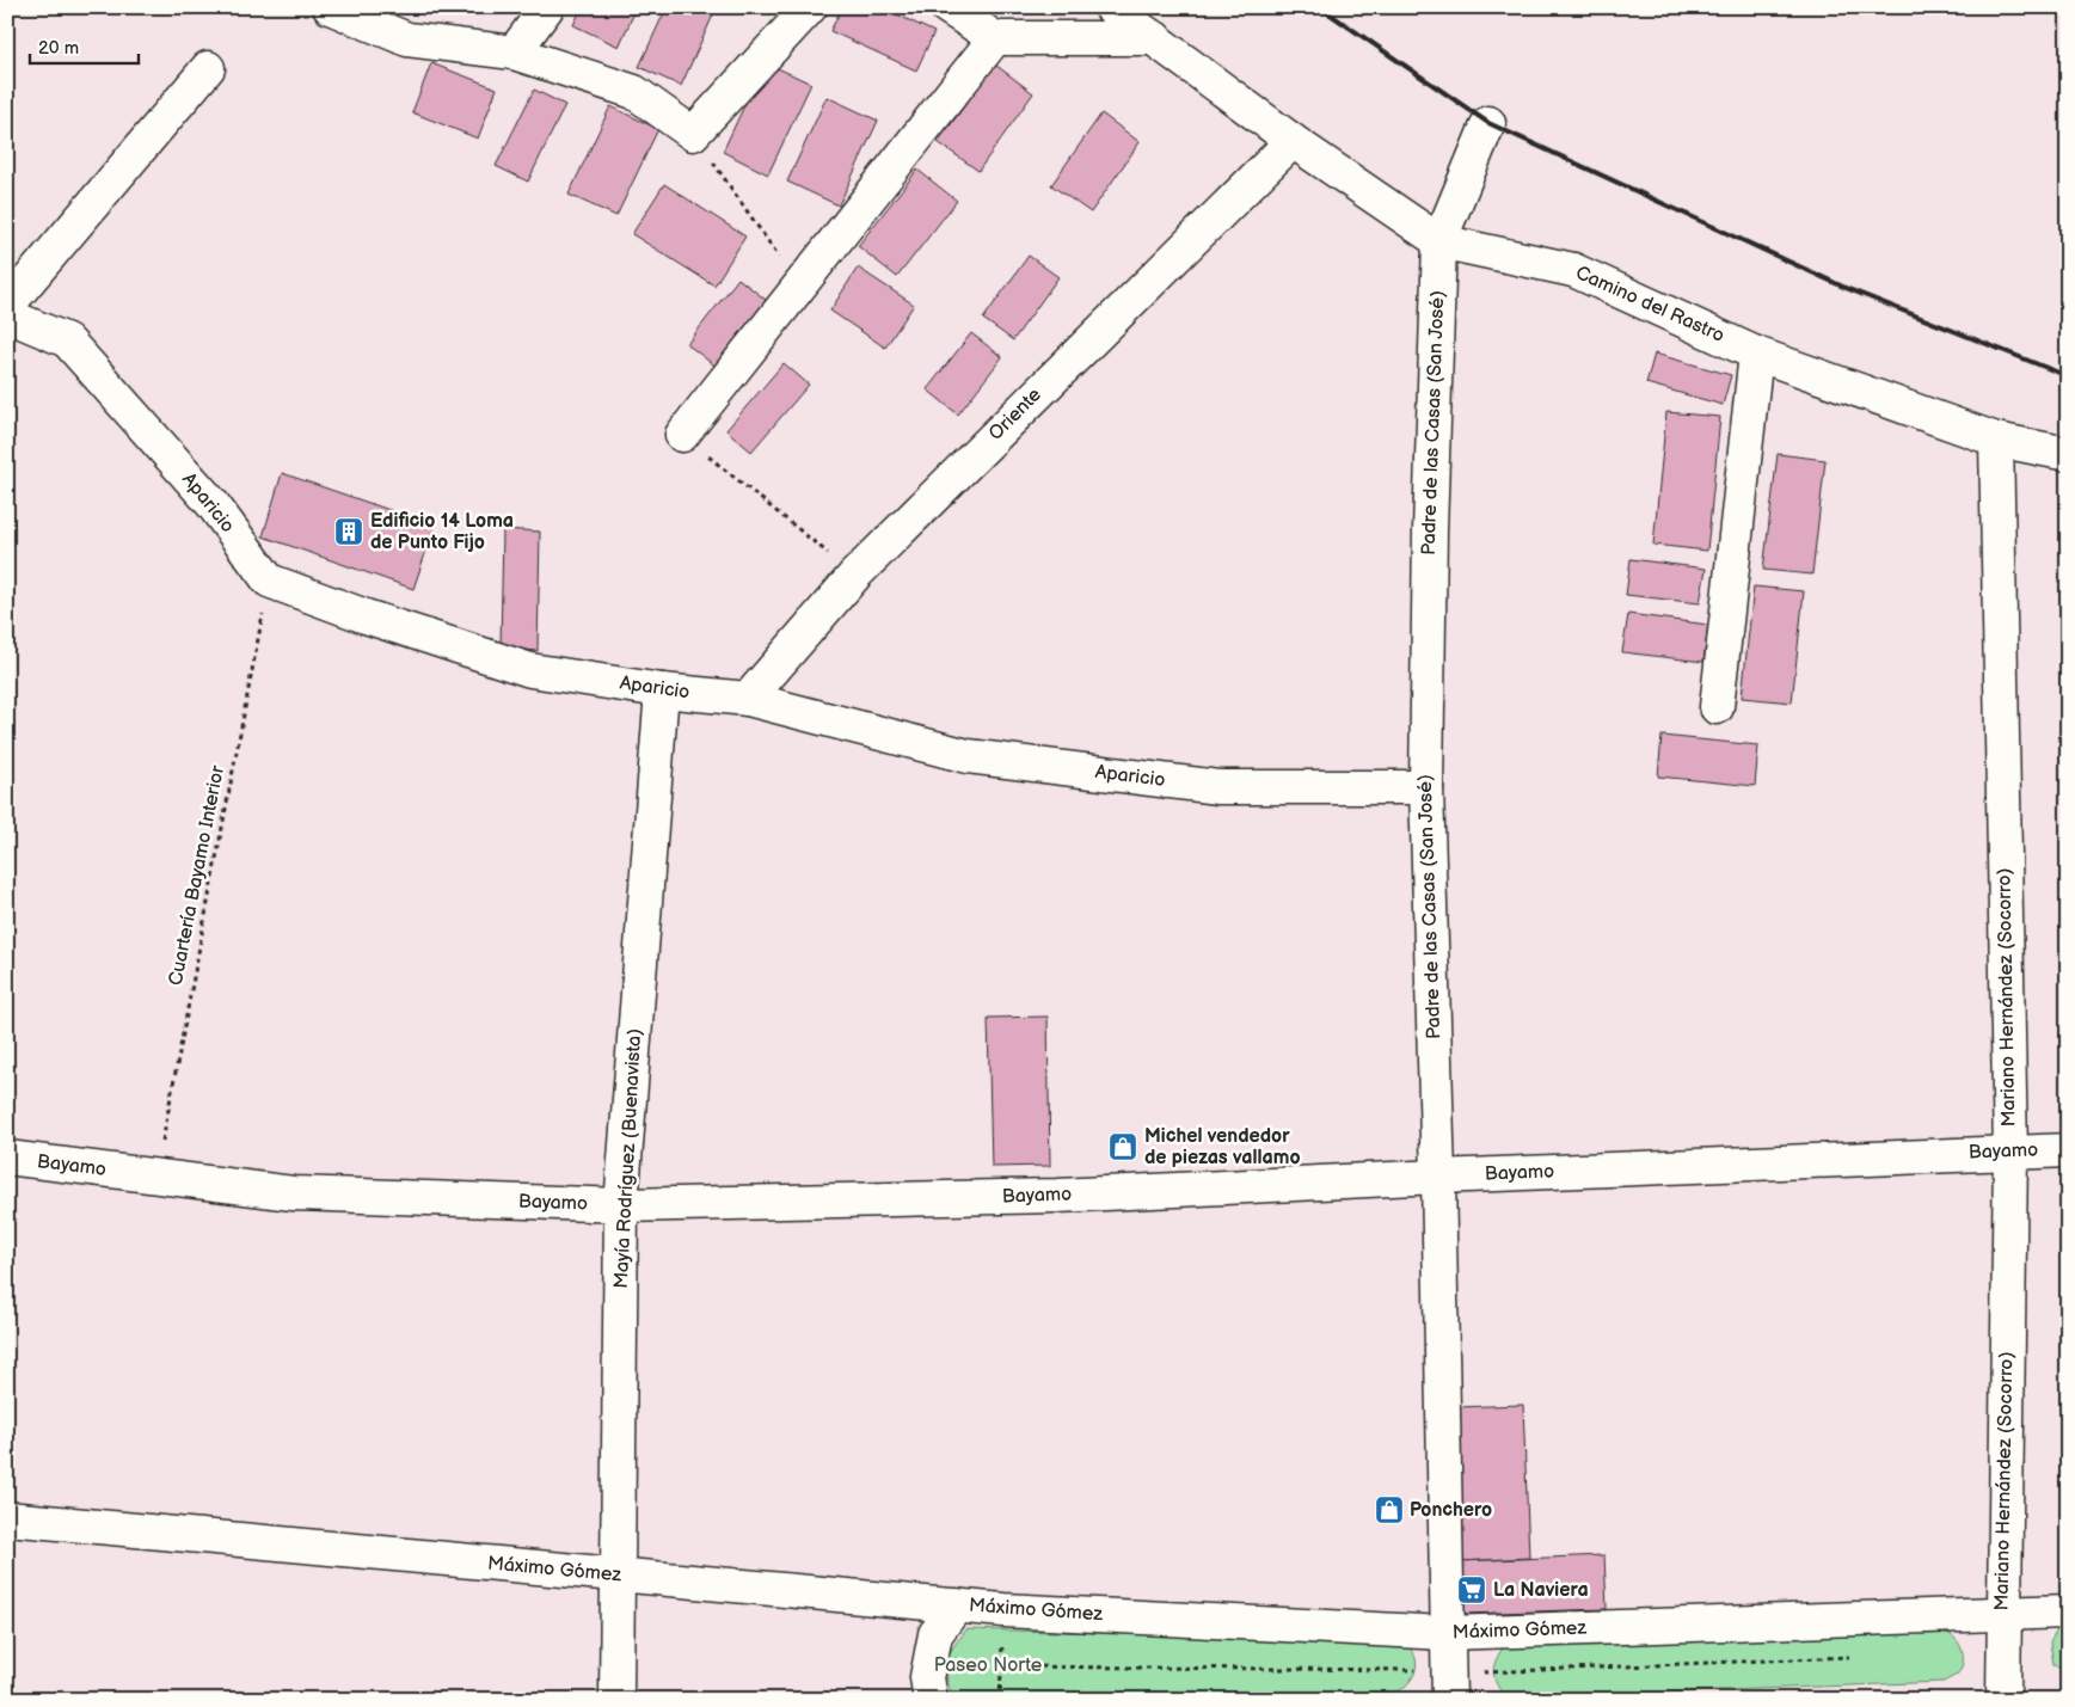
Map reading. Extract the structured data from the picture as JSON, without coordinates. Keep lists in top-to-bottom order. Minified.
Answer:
{"streets":{"street":["Camino del Rastro","Oriente","Padre de las Casas (San José)","Aparicio","Mariano Hernández (Socorro)","Bayamo","Mayía Rodríguez (Buenavista)","Máximo Gómez"],"path":["Cuartería Bayamo Interior"]},"crossings":[["Camino del Rastro","Oriente"],["Camino del Rastro","Padre de las Casas (San José)"],["Camino del Rastro","Mariano Hernández (Socorro)"],["Oriente","Aparicio"],["Padre de las Casas (San José)","Aparicio"],["Padre de las Casas (San José)","Bayamo"],["Padre de las Casas (San José)","Máximo Gómez"],["Aparicio","Cuartería Bayamo Interior"],["Aparicio","Mayía Rodríguez (Buenavista)"],["Cuartería Bayamo Interior","Bayamo"],["Mariano Hernández (Socorro)","Bayamo"],["Mariano Hernández (Socorro)","Máximo Gómez"],["Bayamo","Mayía Rodríguez (Buenavista)"],["Mayía Rodríguez (Buenavista)","Máximo Gómez"]],"parks":["Paseo Norte"],"places":{"building":["Edificio 14 Loma de Punto Fijo"],"shop":["Michel vendedor de piezas vallamo","Ponchero"],"supermarket":["La Naviera"]},"scale_bar":"20 m"}
